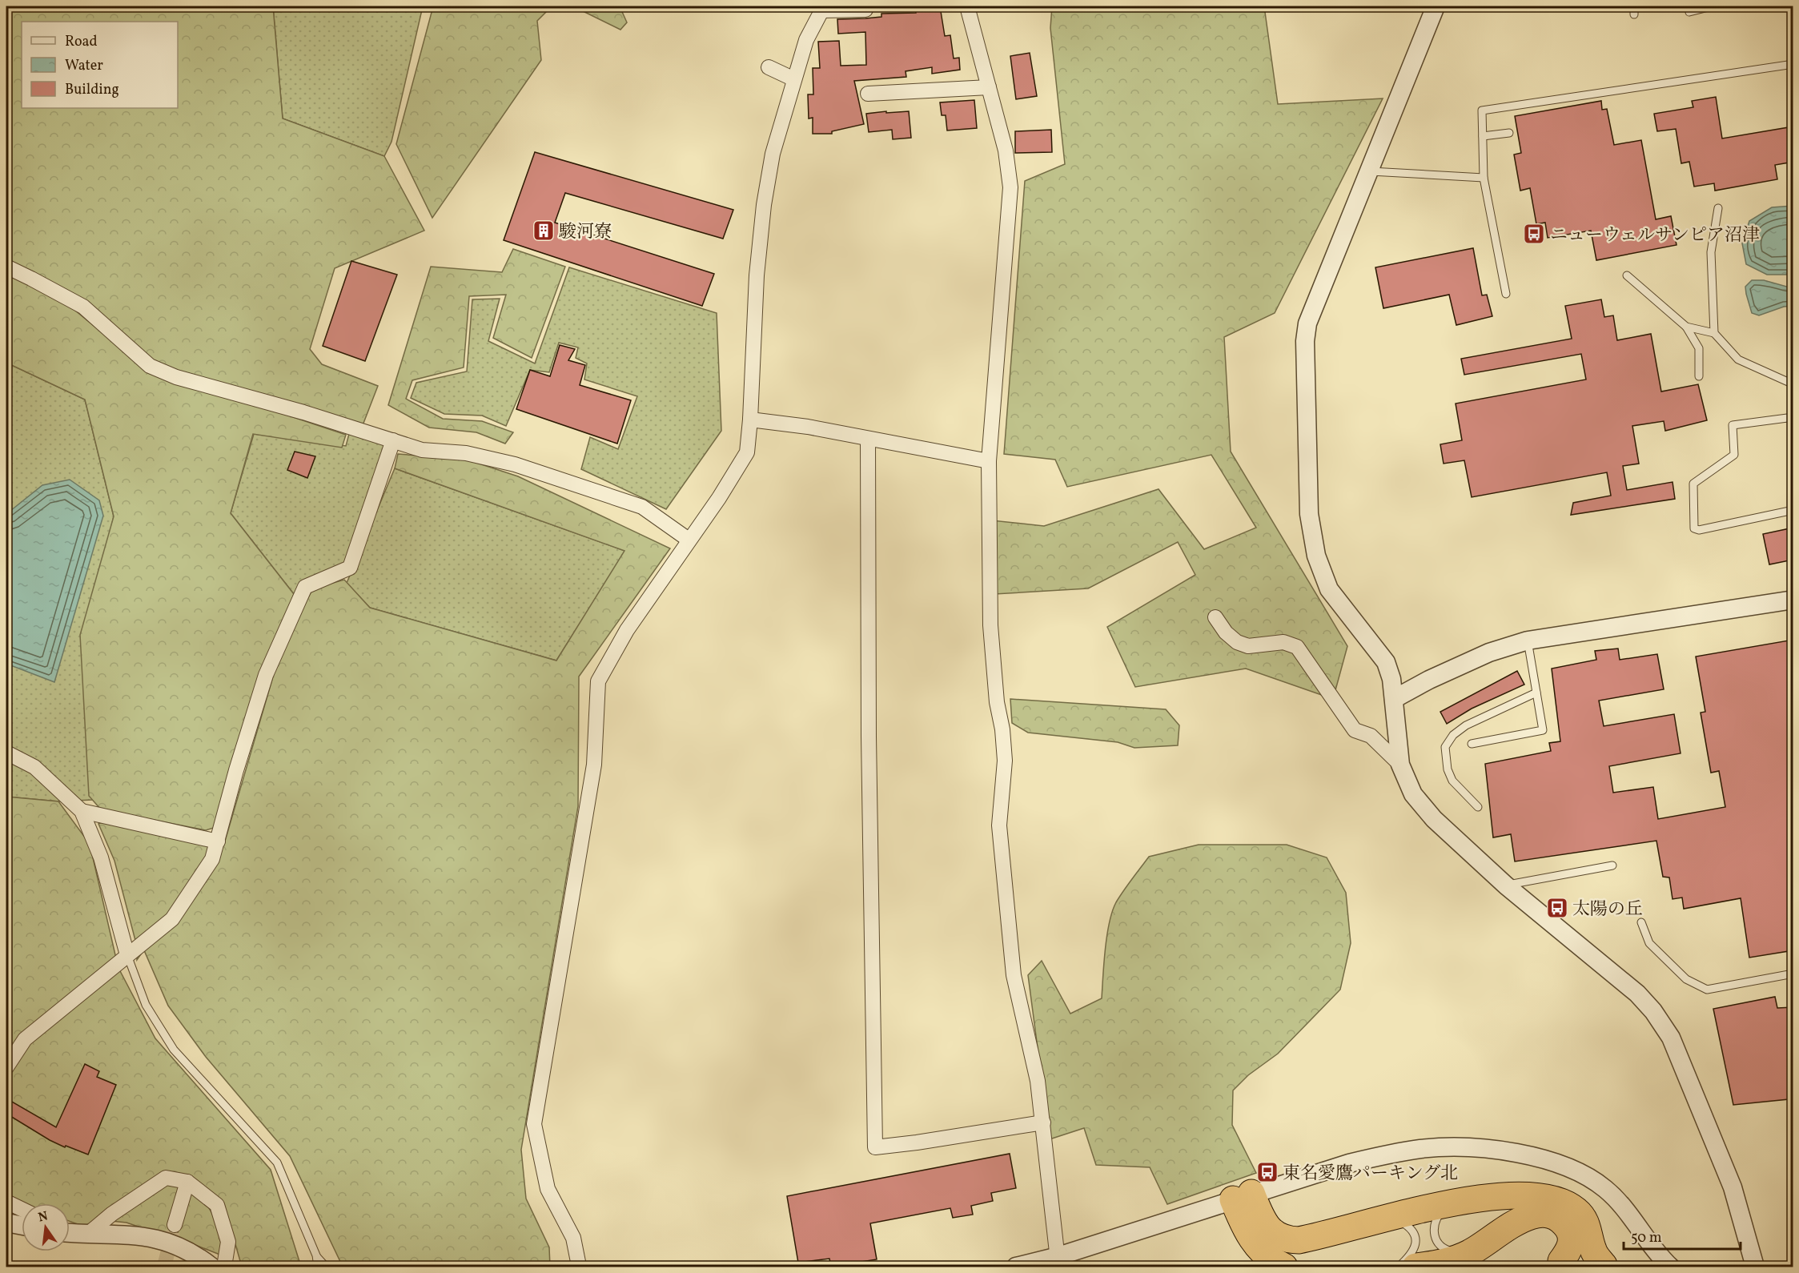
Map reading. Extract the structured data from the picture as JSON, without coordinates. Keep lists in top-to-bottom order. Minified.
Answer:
{"places":{"building":["駿河寮"],"bus stop":["ニューウェルサンピア沼津","太陽の丘","東名愛鷹パーキング北"]},"legend":["Road","Water","Building"],"scale_bar":"50 m","north":"top"}
